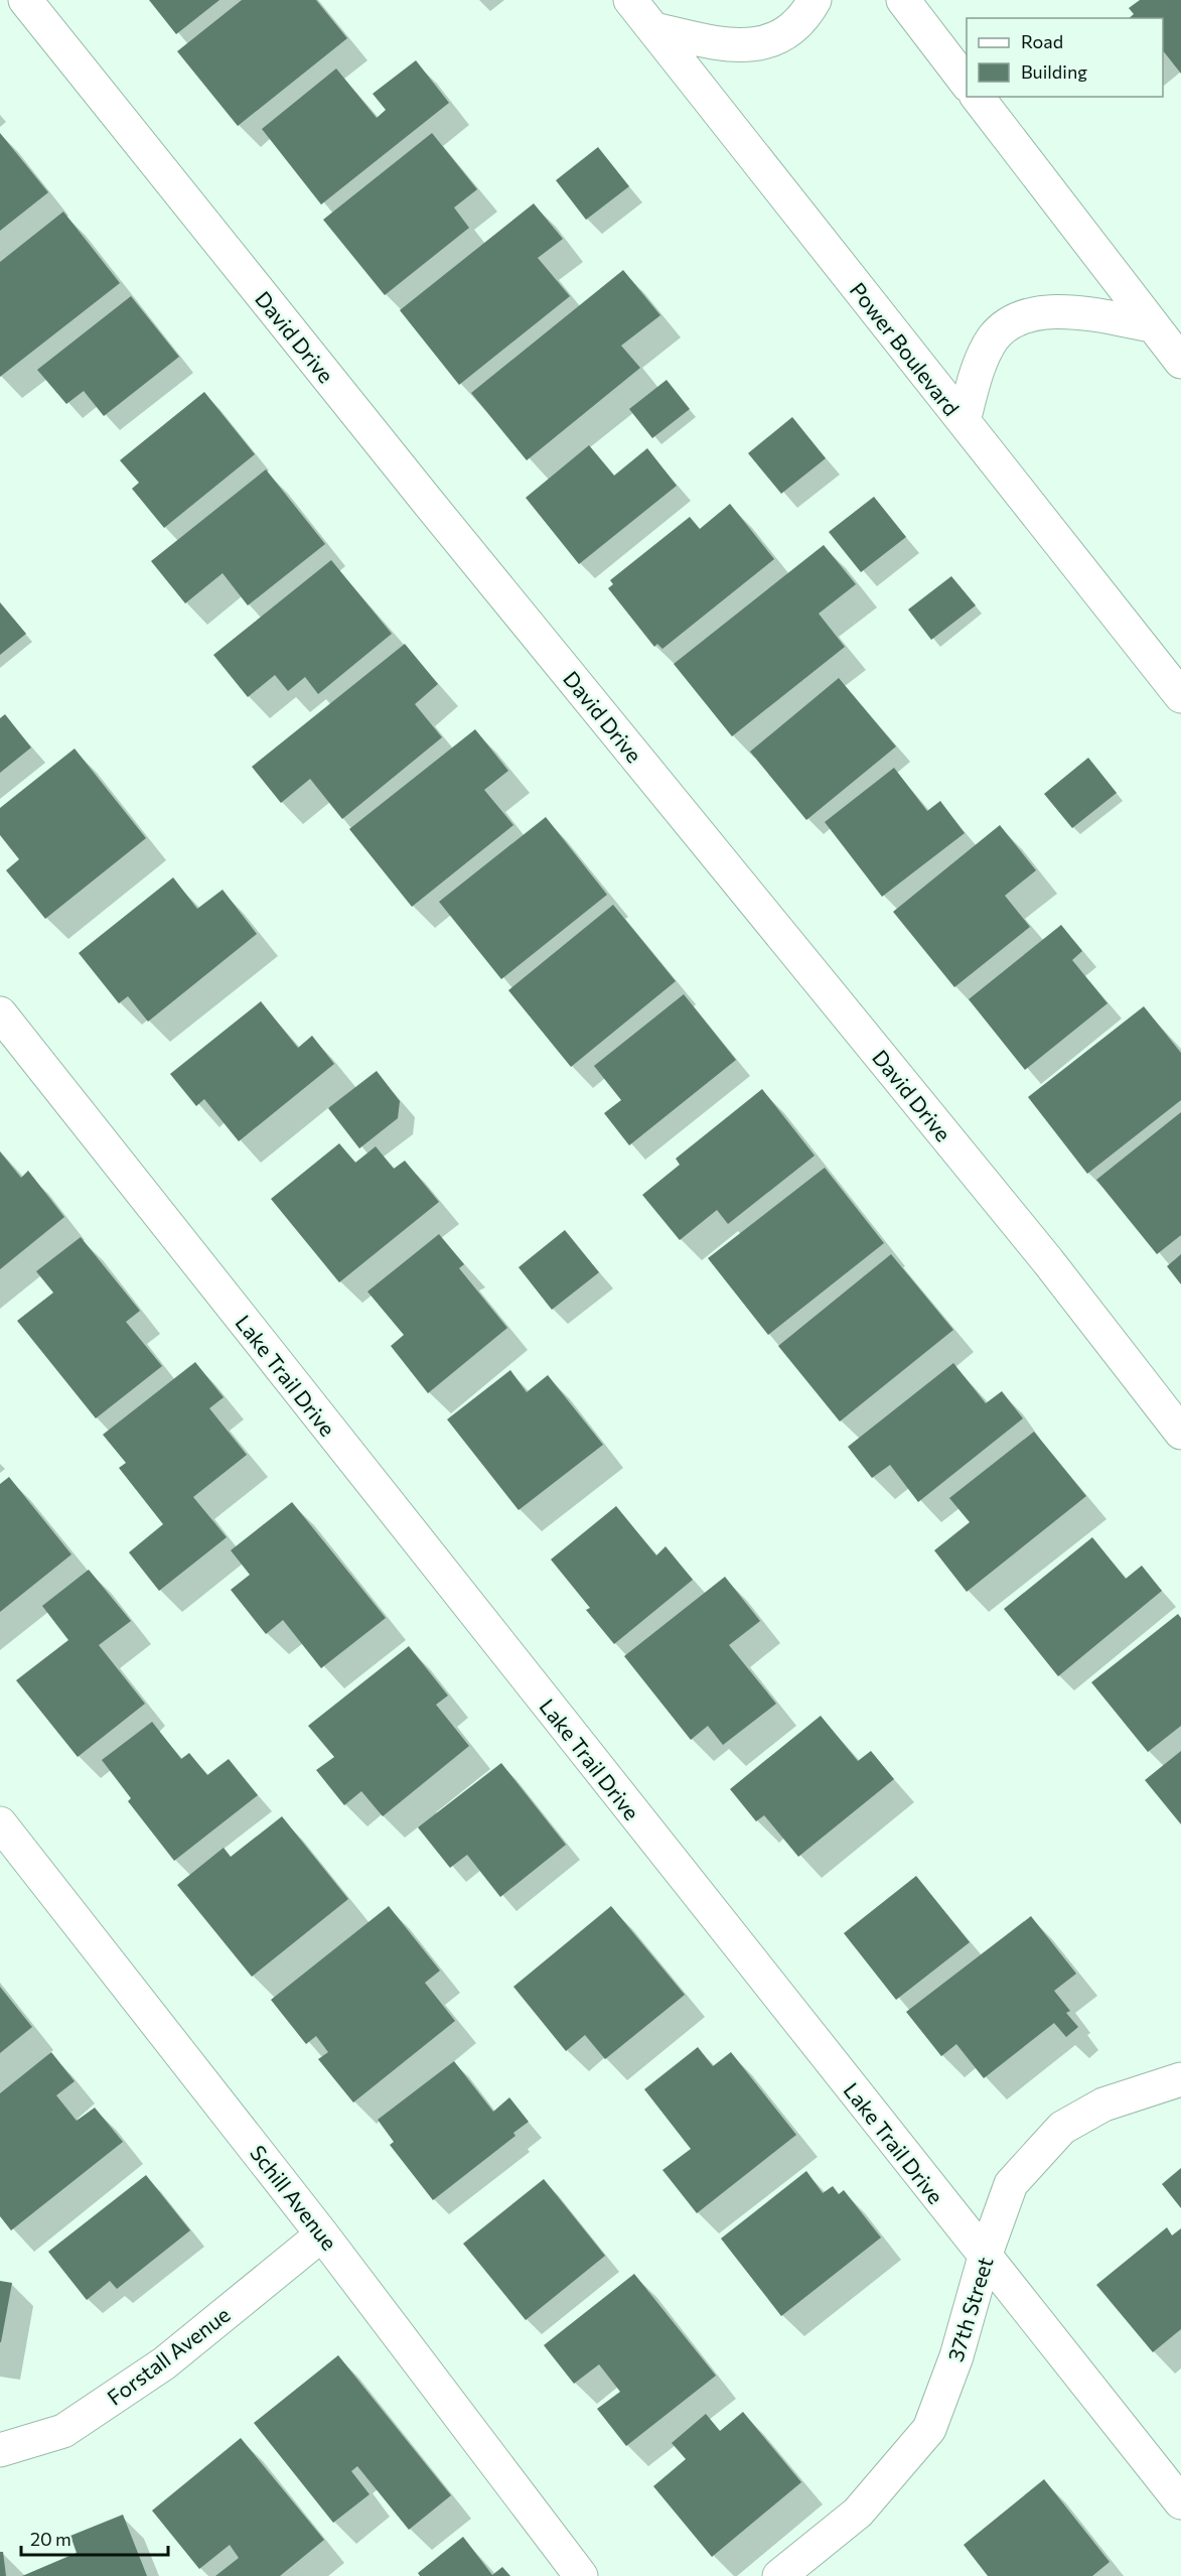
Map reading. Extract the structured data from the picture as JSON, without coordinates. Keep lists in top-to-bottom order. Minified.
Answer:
{"streets":{"street":["David Drive","Power Boulevard","Lake Trail Drive","Schill Avenue","37th Street","Forstall Avenue"]},"crossings":[["Lake Trail Drive","37th Street"],["Schill Avenue","Forstall Avenue"]],"legend":["Road","Building"],"scale_bar":"20 m"}
